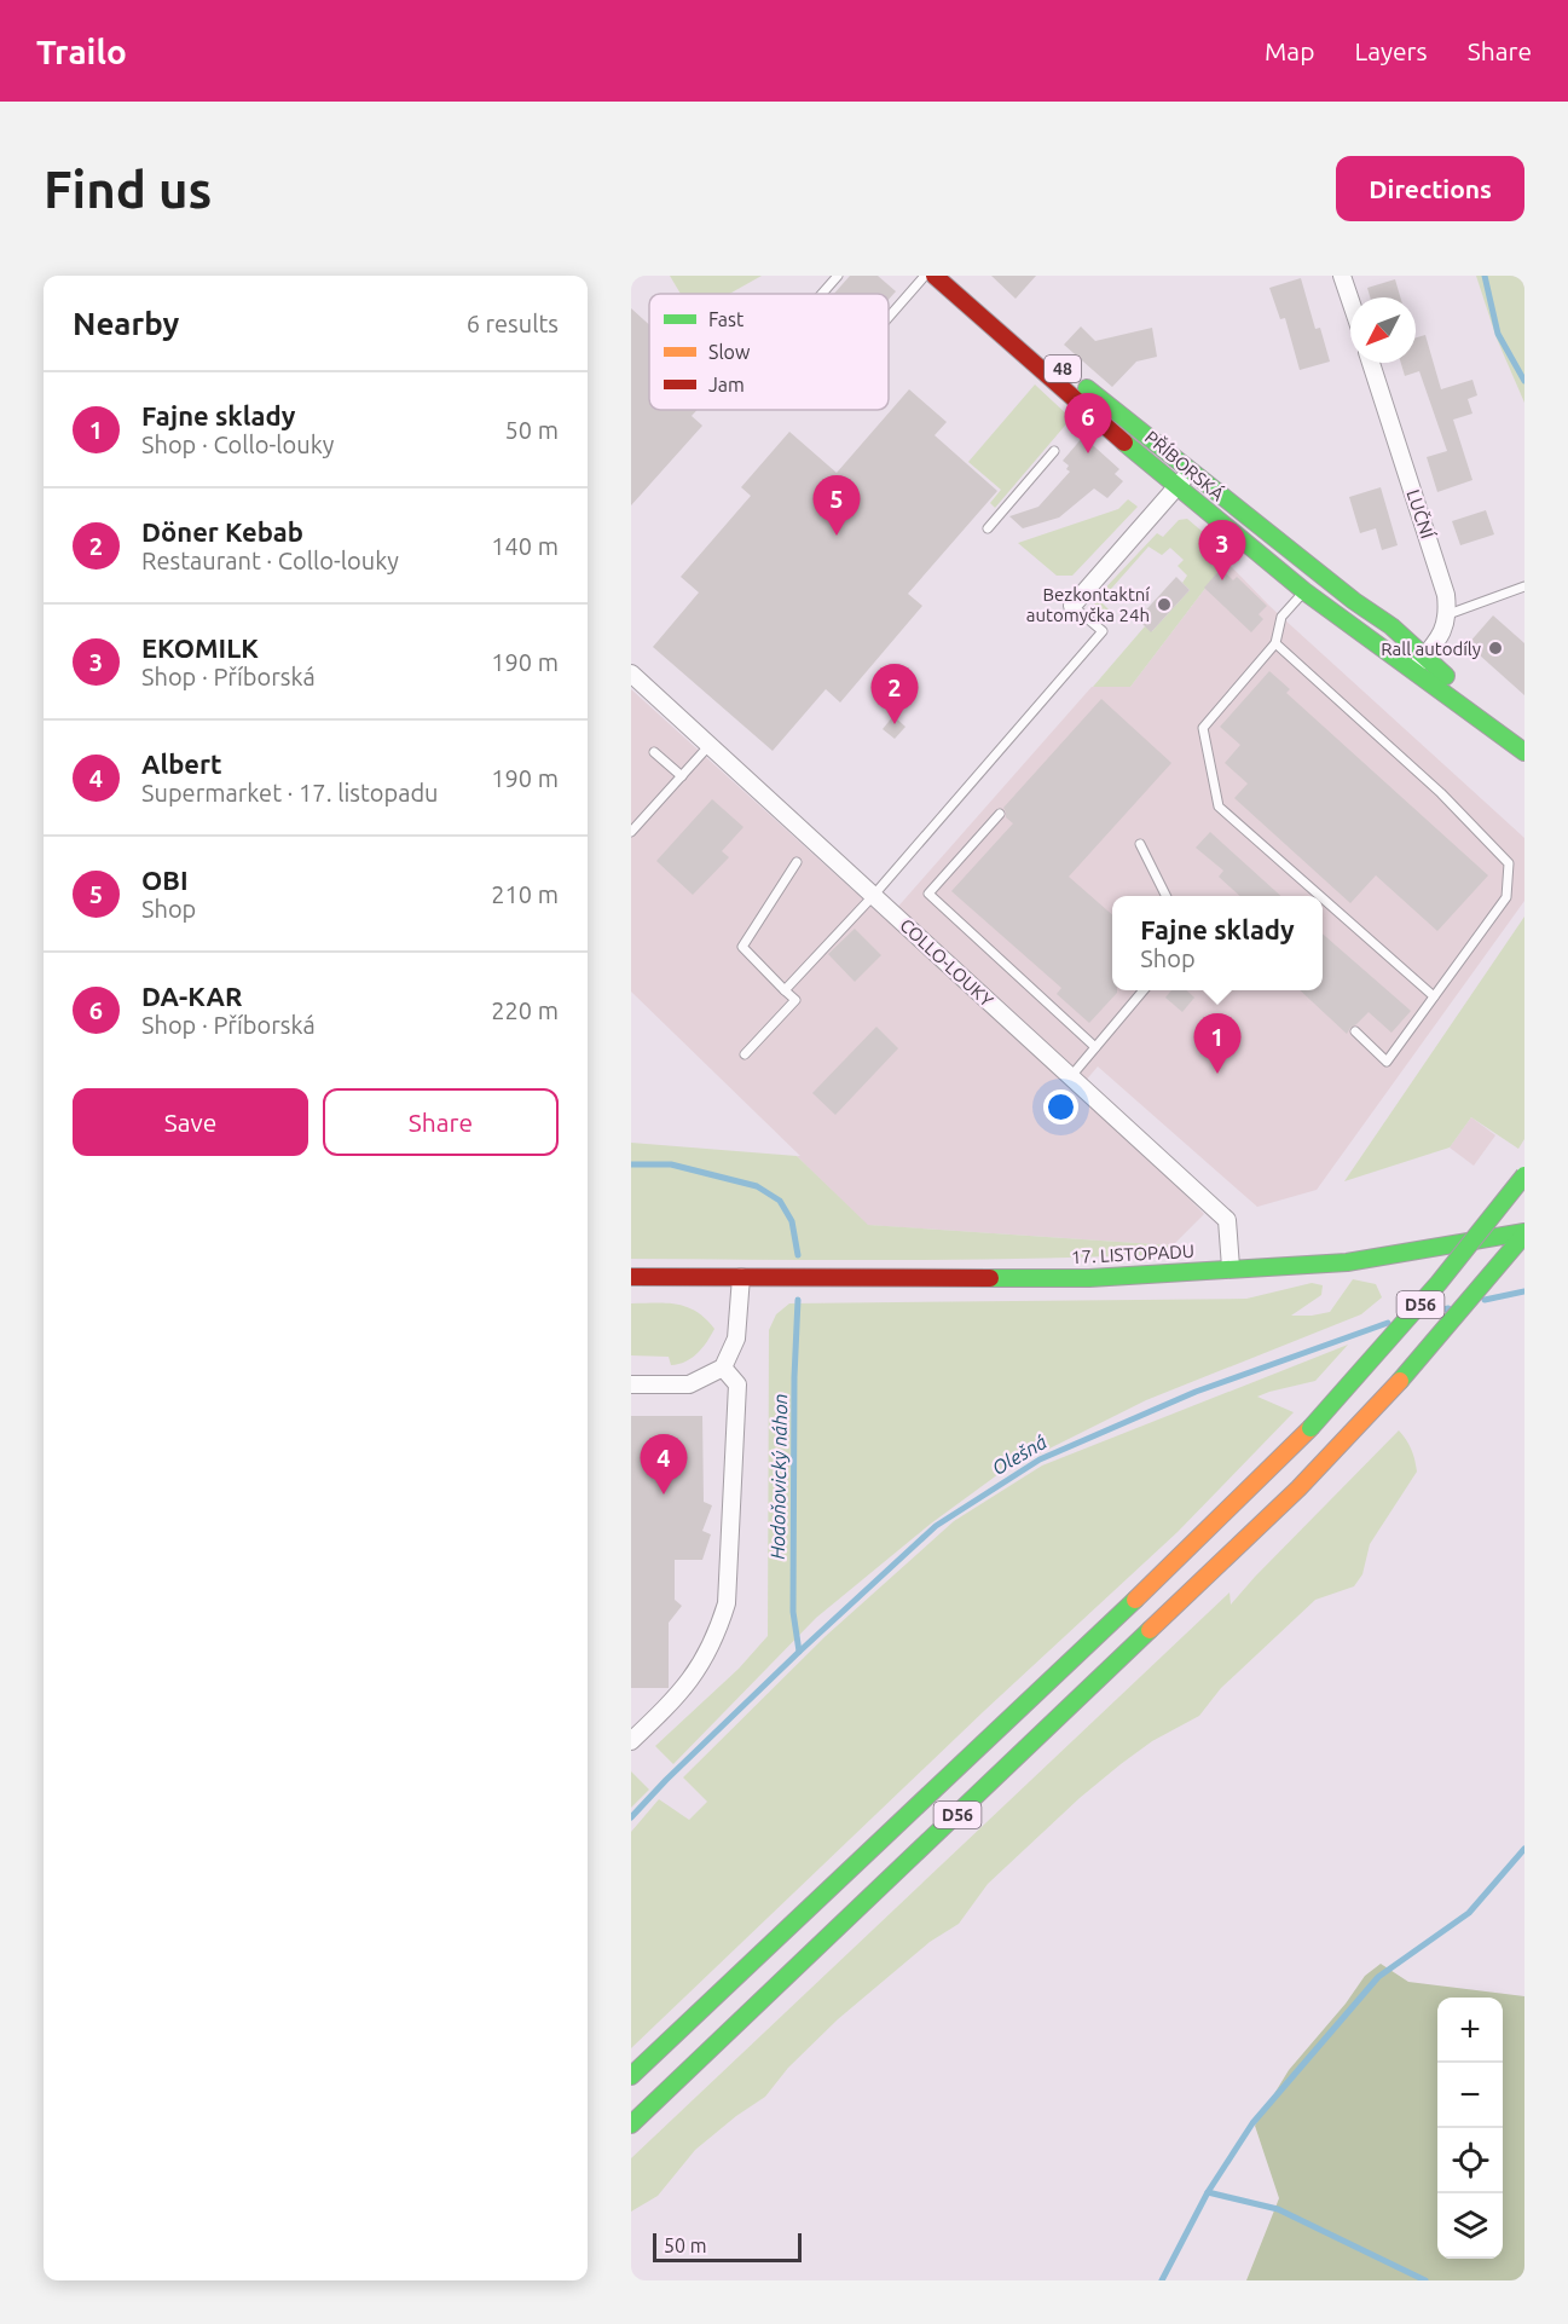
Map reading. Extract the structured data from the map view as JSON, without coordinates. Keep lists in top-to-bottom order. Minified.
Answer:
{"streets":{"main road":["48","PŘÍBORSKÁ","17. LISTOPADU","D56"],"street":["LUČNÍ","COLLO-LOUKY"]},"crossings":[["COLLO-LOUKY","17. LISTOPADU"],["17. LISTOPADU","D56"]],"water":["Olešná","Hodoňovický náhon"],"places":["Bezkontaktní automyčka 24h","Rall autodíly"],"legend":["Fast","Slow","Jam"],"scale_bar":"50 m","north":"bottom left","page":{"header":"Trailo","nav":["Map","Layers","Share"],"buttons":["Directions",["Save","Share"]],"title":"Find us","heading":["Nearby","6 results"],"list":[{"mark":"1","name":"Fajne sklady","note":"Shop · Collo-louky","value":"50 m"},{"mark":"2","name":"Döner Kebab","note":"Restaurant · Collo-louky","value":"140 m"},{"mark":"3","name":"EKOMILK","note":"Shop · Příborská","value":"190 m"},{"mark":"4","name":"Albert","note":"Supermarket · 17. listopadu","value":"190 m"},{"mark":"5","name":"OBI","note":"Shop","value":"210 m"},{"mark":"6","name":"DA-KAR","note":"Shop · Příborská","value":"220 m"}],"pins":["6","5","3","2","1","4"],"popup":["Fajne sklady","Shop"],"map_buttons":["+","−"],"scale":"50 m"}}
